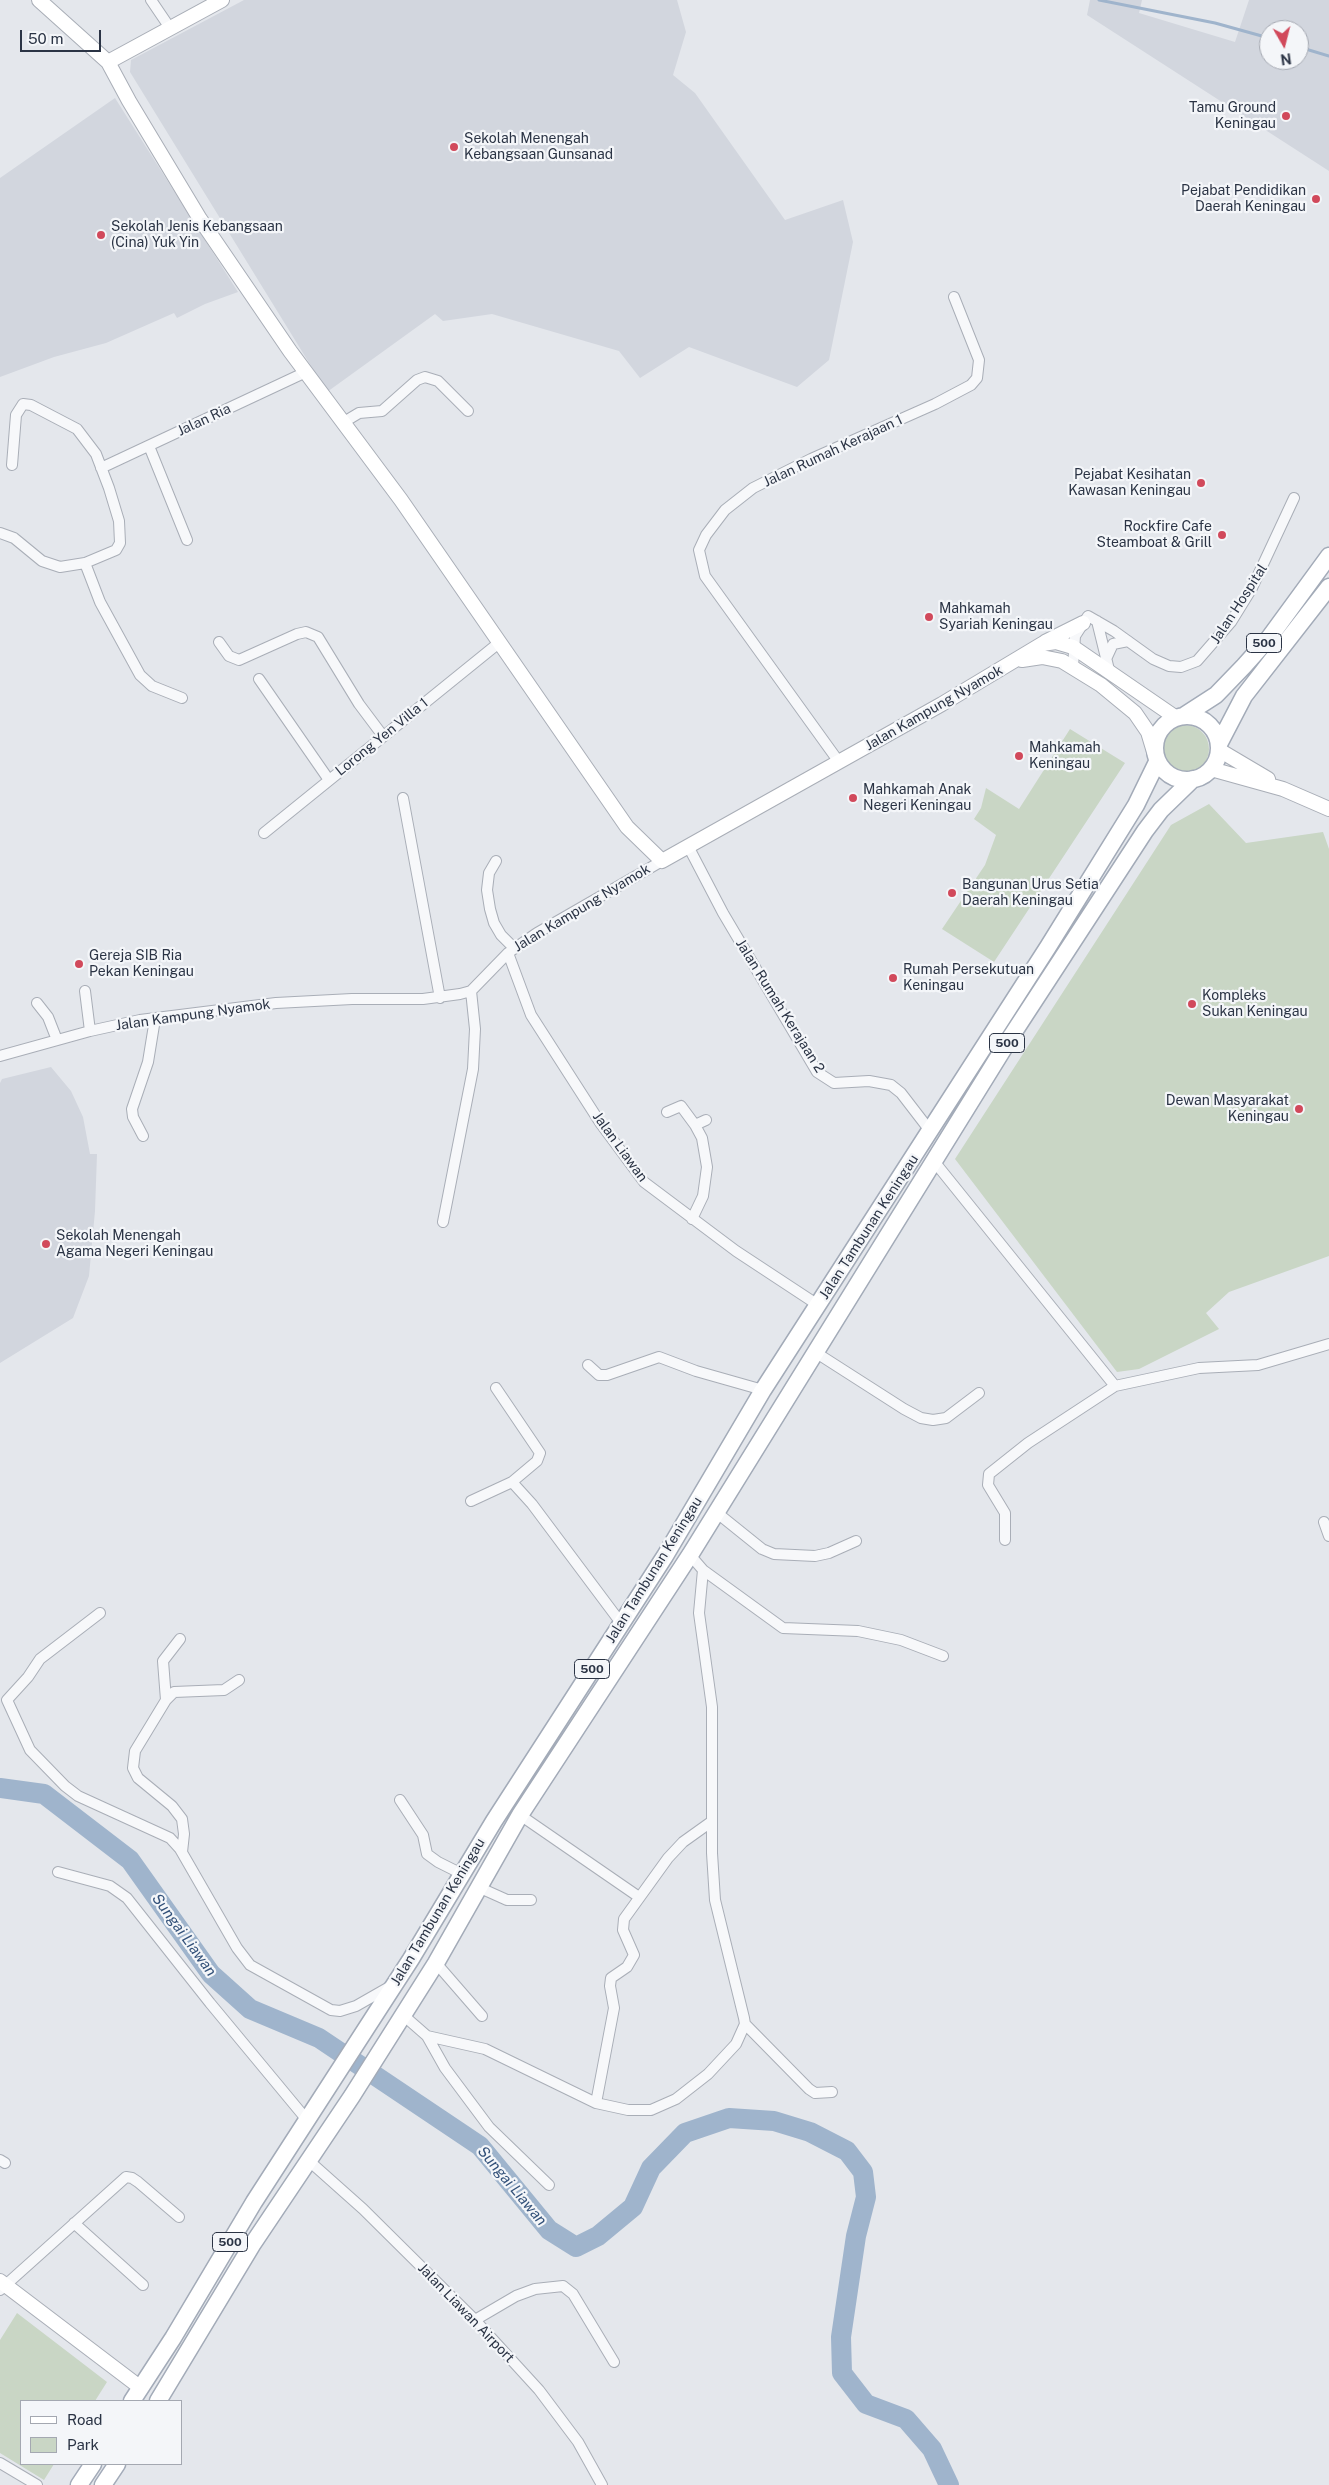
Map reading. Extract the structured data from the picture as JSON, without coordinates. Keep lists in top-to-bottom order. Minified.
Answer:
{"streets":{"main road":["500","Jalan Tambunan Keningau"],"street":["Jalan Ria","Jalan Rumah Kerajaan 1","Jalan Hospital","Jalan Kampung Nyamok","Lorong Yen Villa 1","Jalan Rumah Kerajaan 2","Jalan Liawan","Jalan Liawan Airport"]},"crossings":[["Jalan Rumah Kerajaan 1","Jalan Kampung Nyamok"],["Jalan Hospital","Jalan Kampung Nyamok"],["500","Jalan Kampung Nyamok"],["500","Jalan Tambunan Keningau"],["Jalan Kampung Nyamok","Jalan Rumah Kerajaan 2"],["Jalan Kampung Nyamok","Jalan Liawan"],["Jalan Kampung Nyamok","Jalan Tambunan Keningau"],["Jalan Rumah Kerajaan 2","Jalan Tambunan Keningau"],["Jalan Liawan","Jalan Tambunan Keningau"],["Jalan Tambunan Keningau","Jalan Liawan Airport"]],"water":["Sungai Liawan"],"places":["Tamu Ground Keningau","Sekolah Menengah Kebangsaan Gunsanad","Pejabat Pendidikan Daerah Keningau","Sekolah Jenis Kebangsaan (Cina) Yuk Yin","Pejabat Kesihatan Kawasan Keningau","Rockfire Cafe Steamboat & Grill","Mahkamah Syariah Keningau","Mahkamah Keningau","Mahkamah Anak Negeri Keningau","Bangunan Urus Setia Daerah Keningau","Gereja SIB Ria Pekan Keningau","Rumah Persekutuan Keningau","Kompleks Sukan Keningau","Dewan Masyarakat Keningau","Sekolah Menengah Agama Negeri Keningau"],"legend":["Road","Park"],"scale_bar":"50 m","north":"bottom"}
